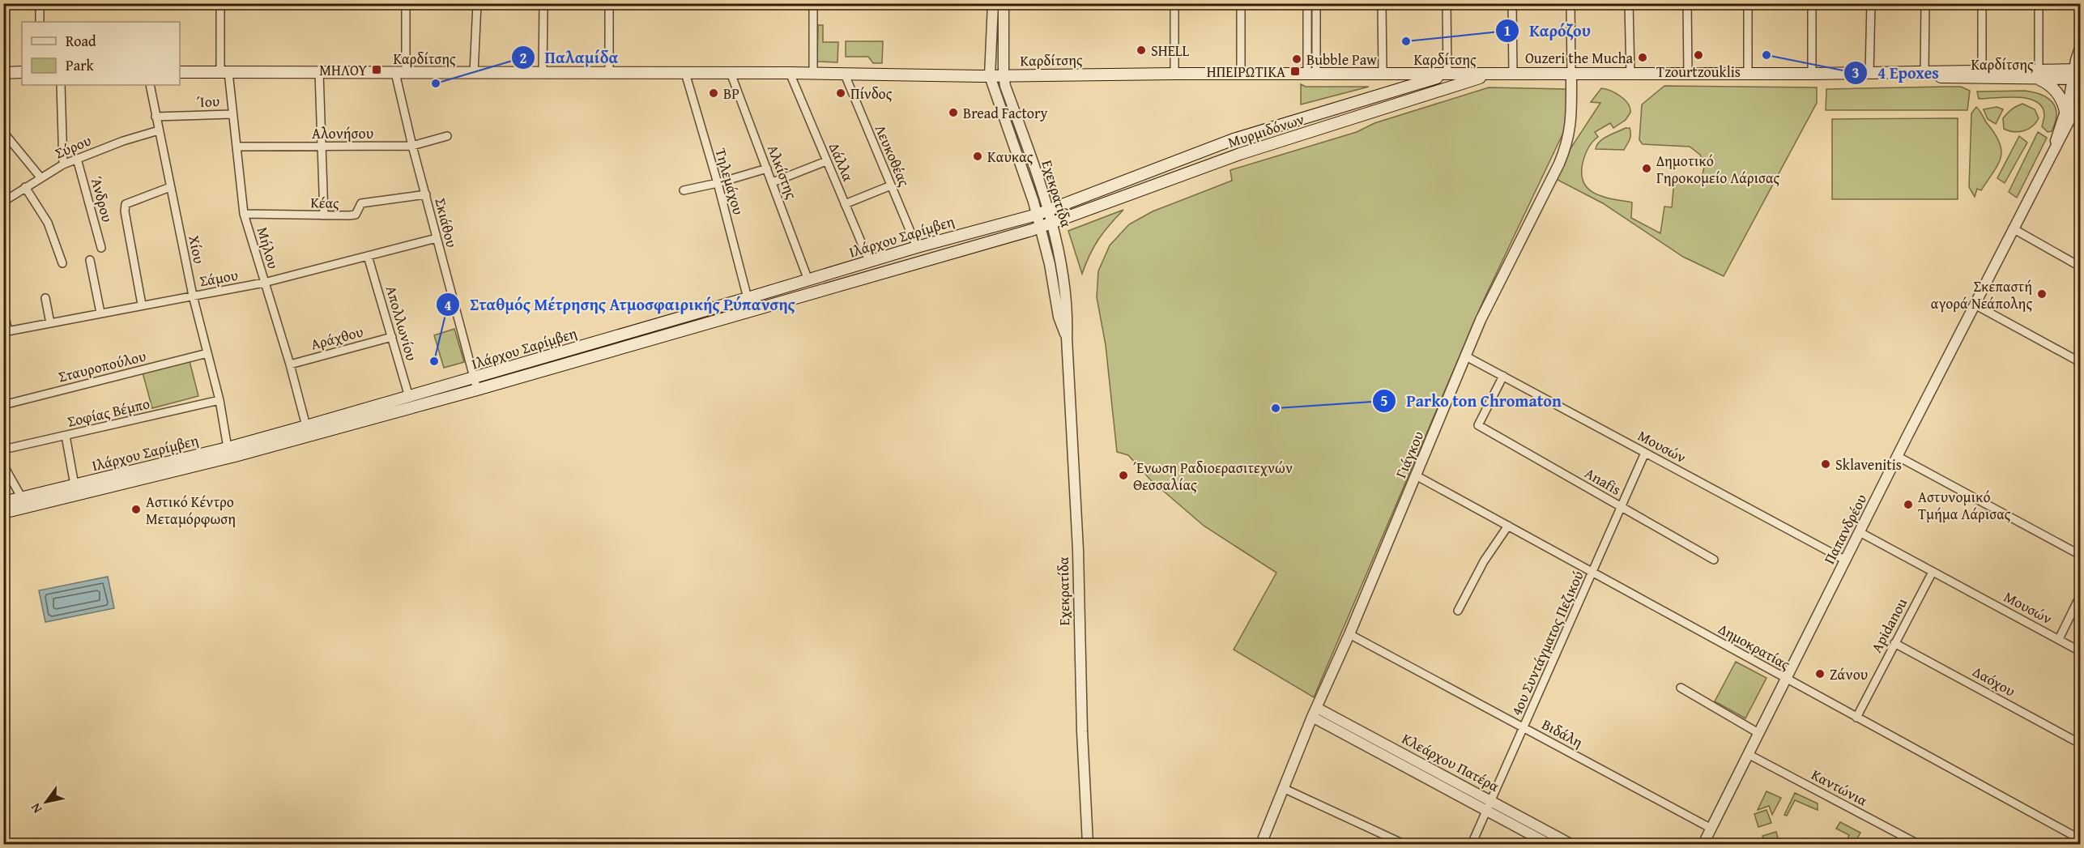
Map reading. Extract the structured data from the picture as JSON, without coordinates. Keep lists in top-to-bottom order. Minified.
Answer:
{"streets":{"main road":["Καρδίτσης","Μυρμιδόνων","Ιλάρχου Σαρίμβεη"],"street":["Ίου","Αλονήσου","Σύρου","Λευκοθέας","Δάλλα","Αλκίστης","Τηλεμάχου","Εχεκρατίδα","Άνδρου","Κέας","Σκιάθου","Μήλου","Χίου","Σάμου","Απολλωνίου","Αράχθου","Σταυροπούλου","Σοφίας Βέμπο","Μουσών","Γιάγκου","Anafis","Παπανδρέου","Apidanou","4ου Συντάγματος Πεζικού","Δημοκρατίας","Δαόχου","Βιδάλη","Κλεάρχου Πατέρα","Καντώνια"]},"crossings":[["Καρδίτσης","Μυρμιδόνων"],["Καρδίτσης","Λευκοθέας"],["Καρδίτσης","Δάλλα"],["Καρδίτσης","Αλκίστης"],["Καρδίτσης","Τηλεμάχου"],["Καρδίτσης","Εχεκρατίδα"],["Καρδίτσης","Σκιάθου"],["Καρδίτσης","Μήλου"],["Καρδίτσης","Γιάγκου"],["Ίου","Μήλου"],["Ίου","Χίου"],["Μυρμιδόνων","Εχεκρατίδα"],["Μυρμιδόνων","Ιλάρχου Σαρίμβεη"],["Αλονήσου","Σκιάθου"],["Αλονήσου","Μήλου"],["Σύρου","Άνδρου"],["Σύρου","Χίου"],["Λευκοθέας","Ιλάρχου Σαρίμβεη"],["Δάλλα","Ιλάρχου Σαρίμβεη"],["Αλκίστης","Ιλάρχου Σαρίμβεη"],["Τηλεμάχου","Ιλάρχου Σαρίμβεη"],["Εχεκρατίδα","Ιλάρχου Σαρίμβεη"],["Κέας","Σκιάθου"],["Κέας","Μήλου"],["Σκιάθου","Ιλάρχου Σαρίμβεη"],["Σκιάθου","Σάμου"],["Ιλάρχου Σαρίμβεη","Μήλου"],["Ιλάρχου Σαρίμβεη","Χίου"],["Ιλάρχου Σαρίμβεη","Απολλωνίου"],["Μήλου","Σάμου"],["Μήλου","Αράχθου"],["Χίου","Σάμου"],["Χίου","Σταυροπούλου"],["Χίου","Σοφίας Βέμπο"],["Σάμου","Απολλωνίου"],["Απολλωνίου","Αράχθου"],["Μουσών","Γιάγκου"],["Μουσών","Anafis"],["Μουσών","Παπανδρέου"],["Μουσών","Apidanou"],["Μουσών","4ου Συντάγματος Πεζικού"],["Γιάγκου","Δημοκρατίας"],["Γιάγκου","Βιδάλη"],["Γιάγκου","Κλεάρχου Πατέρα"],["Anafis","4ου Συντάγματος Πεζικού"],["Παπανδρέου","Δημοκρατίας"],["Παπανδρέου","Βιδάλη"],["Παπανδρέου","Καντώνια"],["Apidanou","Δημοκρατίας"],["Apidanou","Δαόχου"],["4ου Συντάγματος Πεζικού","Δημοκρατίας"],["4ου Συντάγματος Πεζικού","Βιδάλη"],["4ου Συντάγματος Πεζικού","Κλεάρχου Πατέρα"]],"places":{"other":["Καρόζου","SHELL","Tzourtzouklis","4 Epoxes","Ouzeri the Mucha","Bubble Paw","Παλαμίδα","BP","Πίνδος","Bread Factory","Καυκας","Δημοτικό Γηροκομείο Λάρισας","Σκεπαστή αγορά Νεάπολης","Σταθμός Μέτρησης Ατμοσφαιρικής Ρύπανσης","Parko ton Chromaton","Sklavenitis","Ένωση Ραδιοερασιτεχνών Θεσσαλίας","Αστυνομικό Τμήμα Λάρισας","Αστικό Κέντρο Μεταμόρφωση","Ζάνου"],"transit":["ΜΗΛΟΥ","ΗΠΕΙΡΩΤΙΚΑ"]},"legend":["Road","Park"],"north":"bottom left"}
